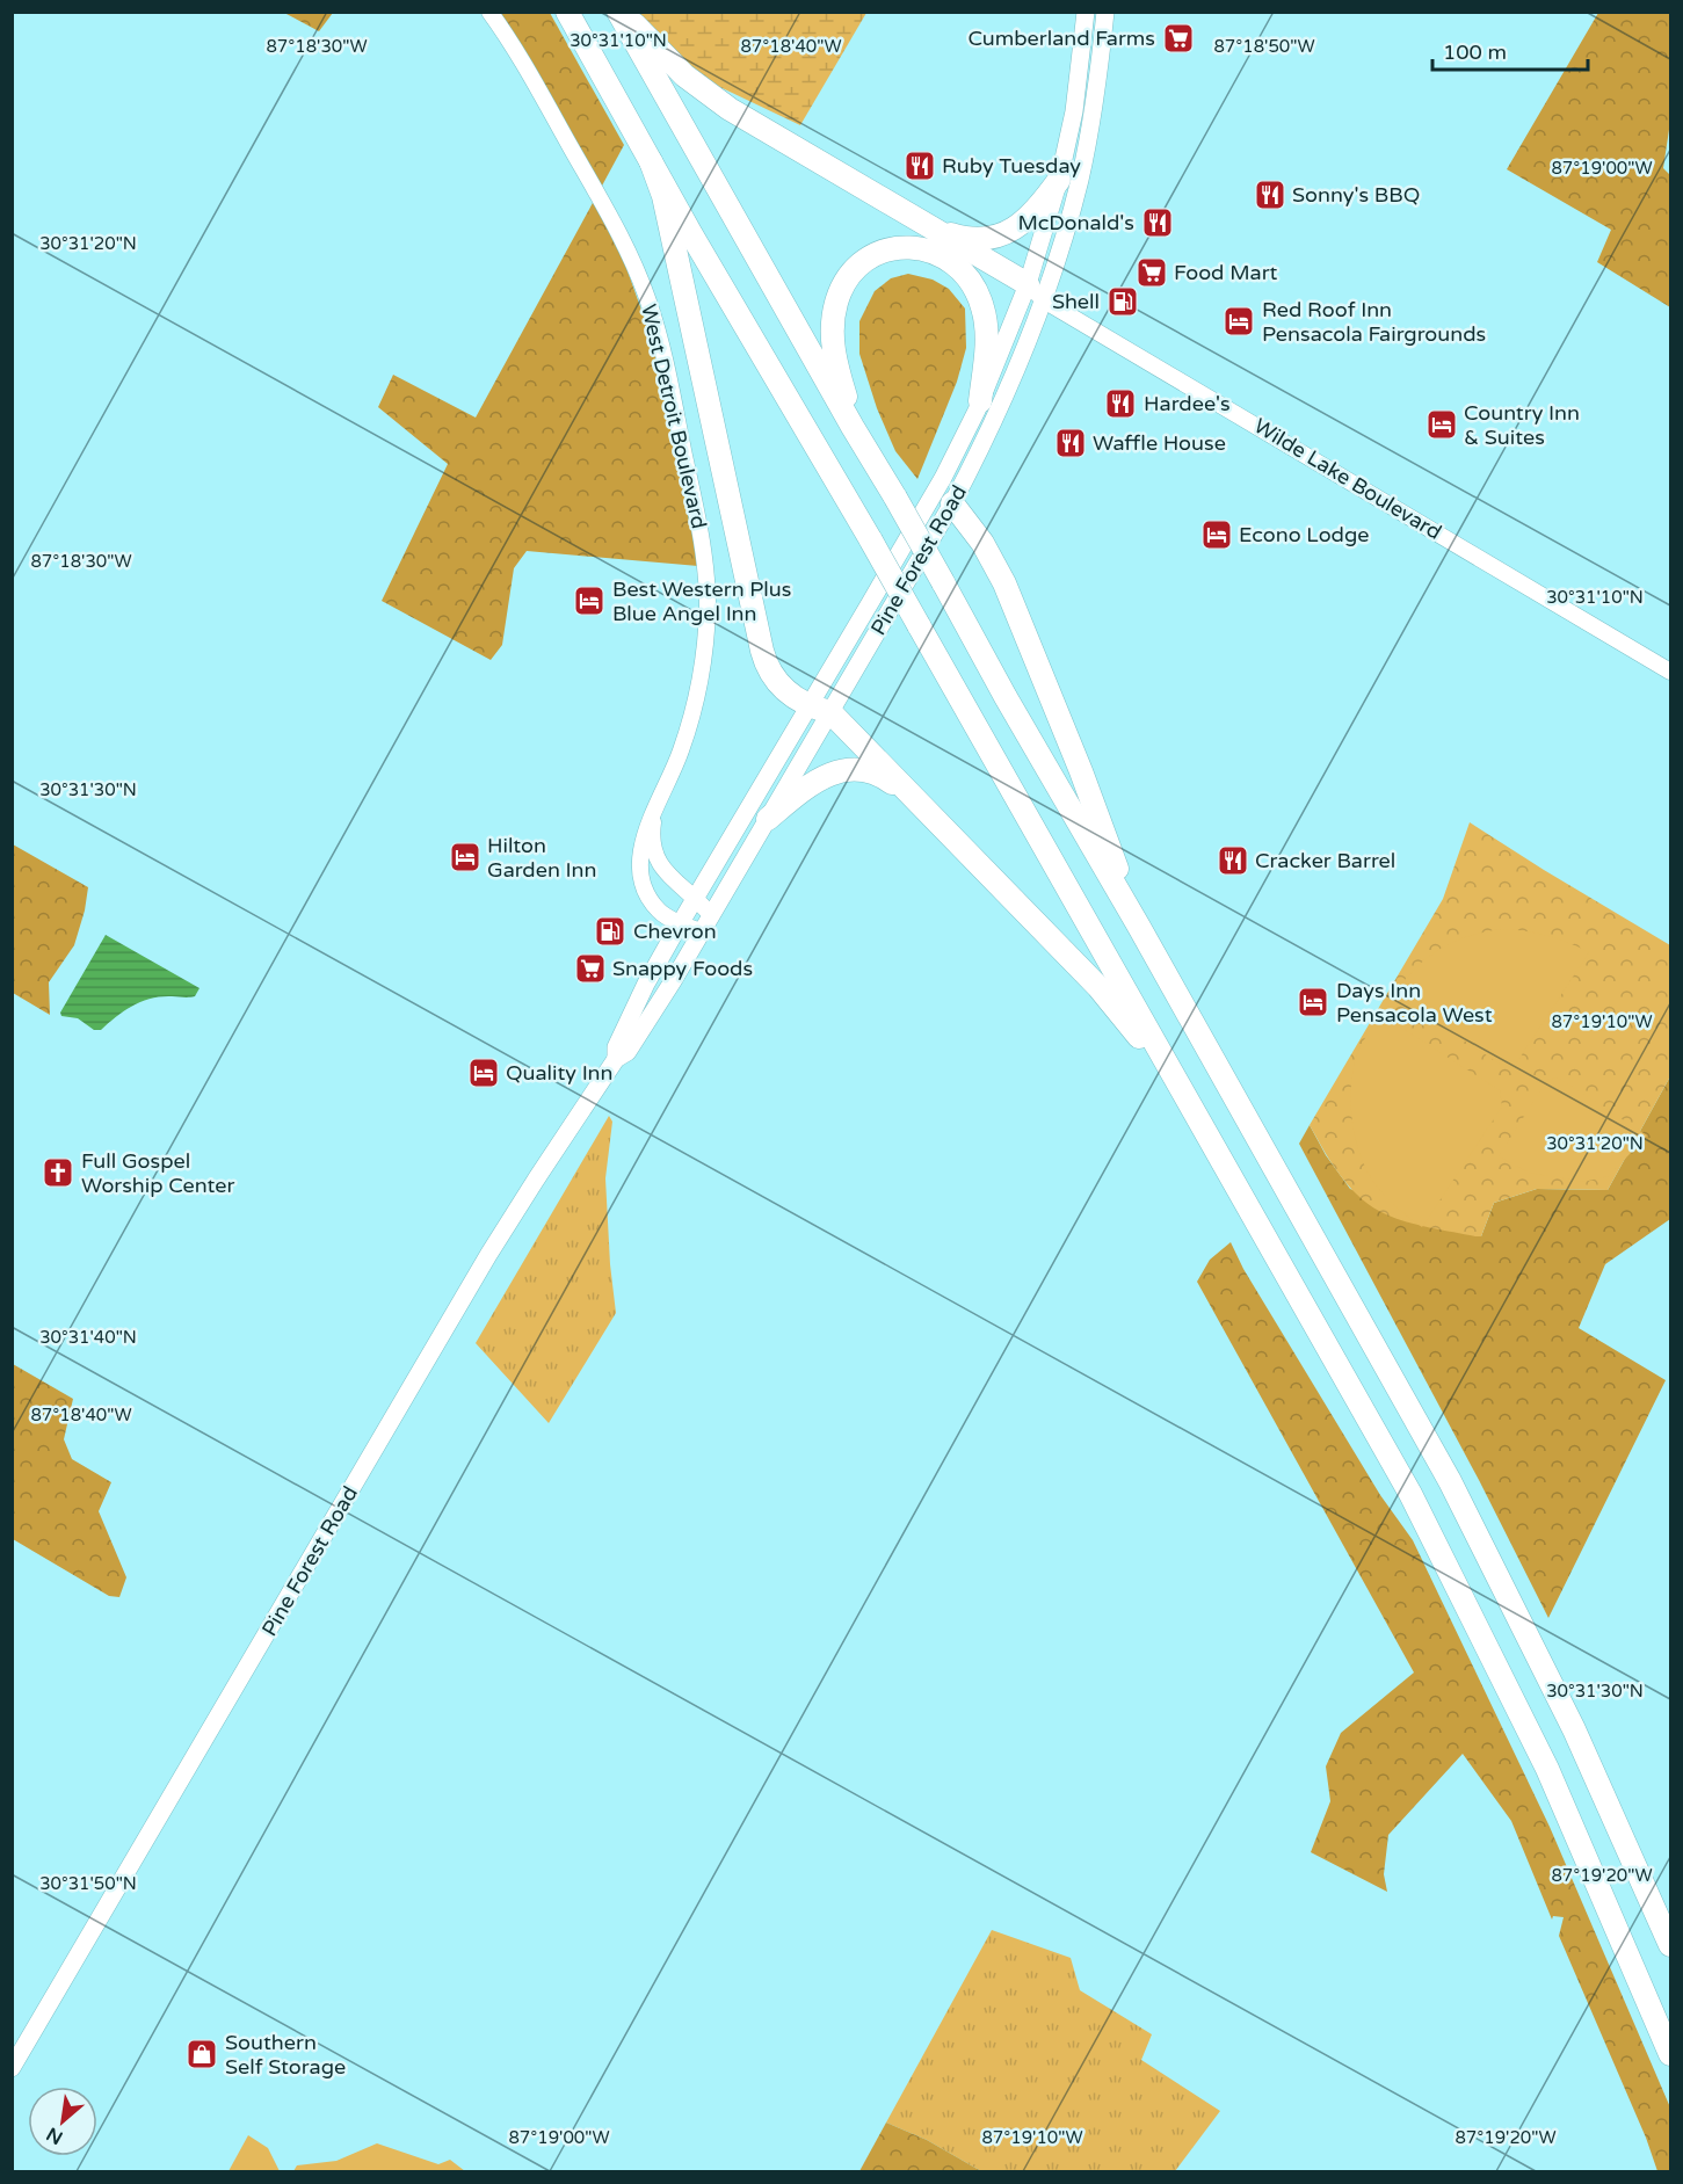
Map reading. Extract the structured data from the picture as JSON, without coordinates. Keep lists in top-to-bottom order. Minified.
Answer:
{"streets":{"main road":["Pine Forest Road"],"street":["West Detroit Boulevard","Wilde Lake Boulevard"]},"crossings":[["West Detroit Boulevard","Pine Forest Road"],["Wilde Lake Boulevard","Pine Forest Road"]],"places":{"supermarket":["Cumberland Farms","Food Mart","Snappy Foods"],"restaurant":["Ruby Tuesday","Sonny's BBQ","McDonald's","Hardee's","Waffle House","Cracker Barrel"],"fuel station":["Shell","Chevron"],"hotel":["Red Roof Inn Pensacola Fairgrounds","Country Inn & Suites","Econo Lodge","Best Western Plus Blue Angel Inn","Hilton Garden Inn","Days Inn Pensacola West","Quality Inn"],"church":["Full Gospel Worship Center"],"shop":["Southern Self Storage"]},"scale_bar":"100 m","north":"bottom left","coordinates":["30°31'10\"N","87°18'30\"W","87°18'40\"W","87°18'50\"W","87°19'00\"W","30°31'20\"N","30°31'30\"N","87°19'10\"W","30°31'40\"N","87°19'20\"W","30°31'50\"N"]}
